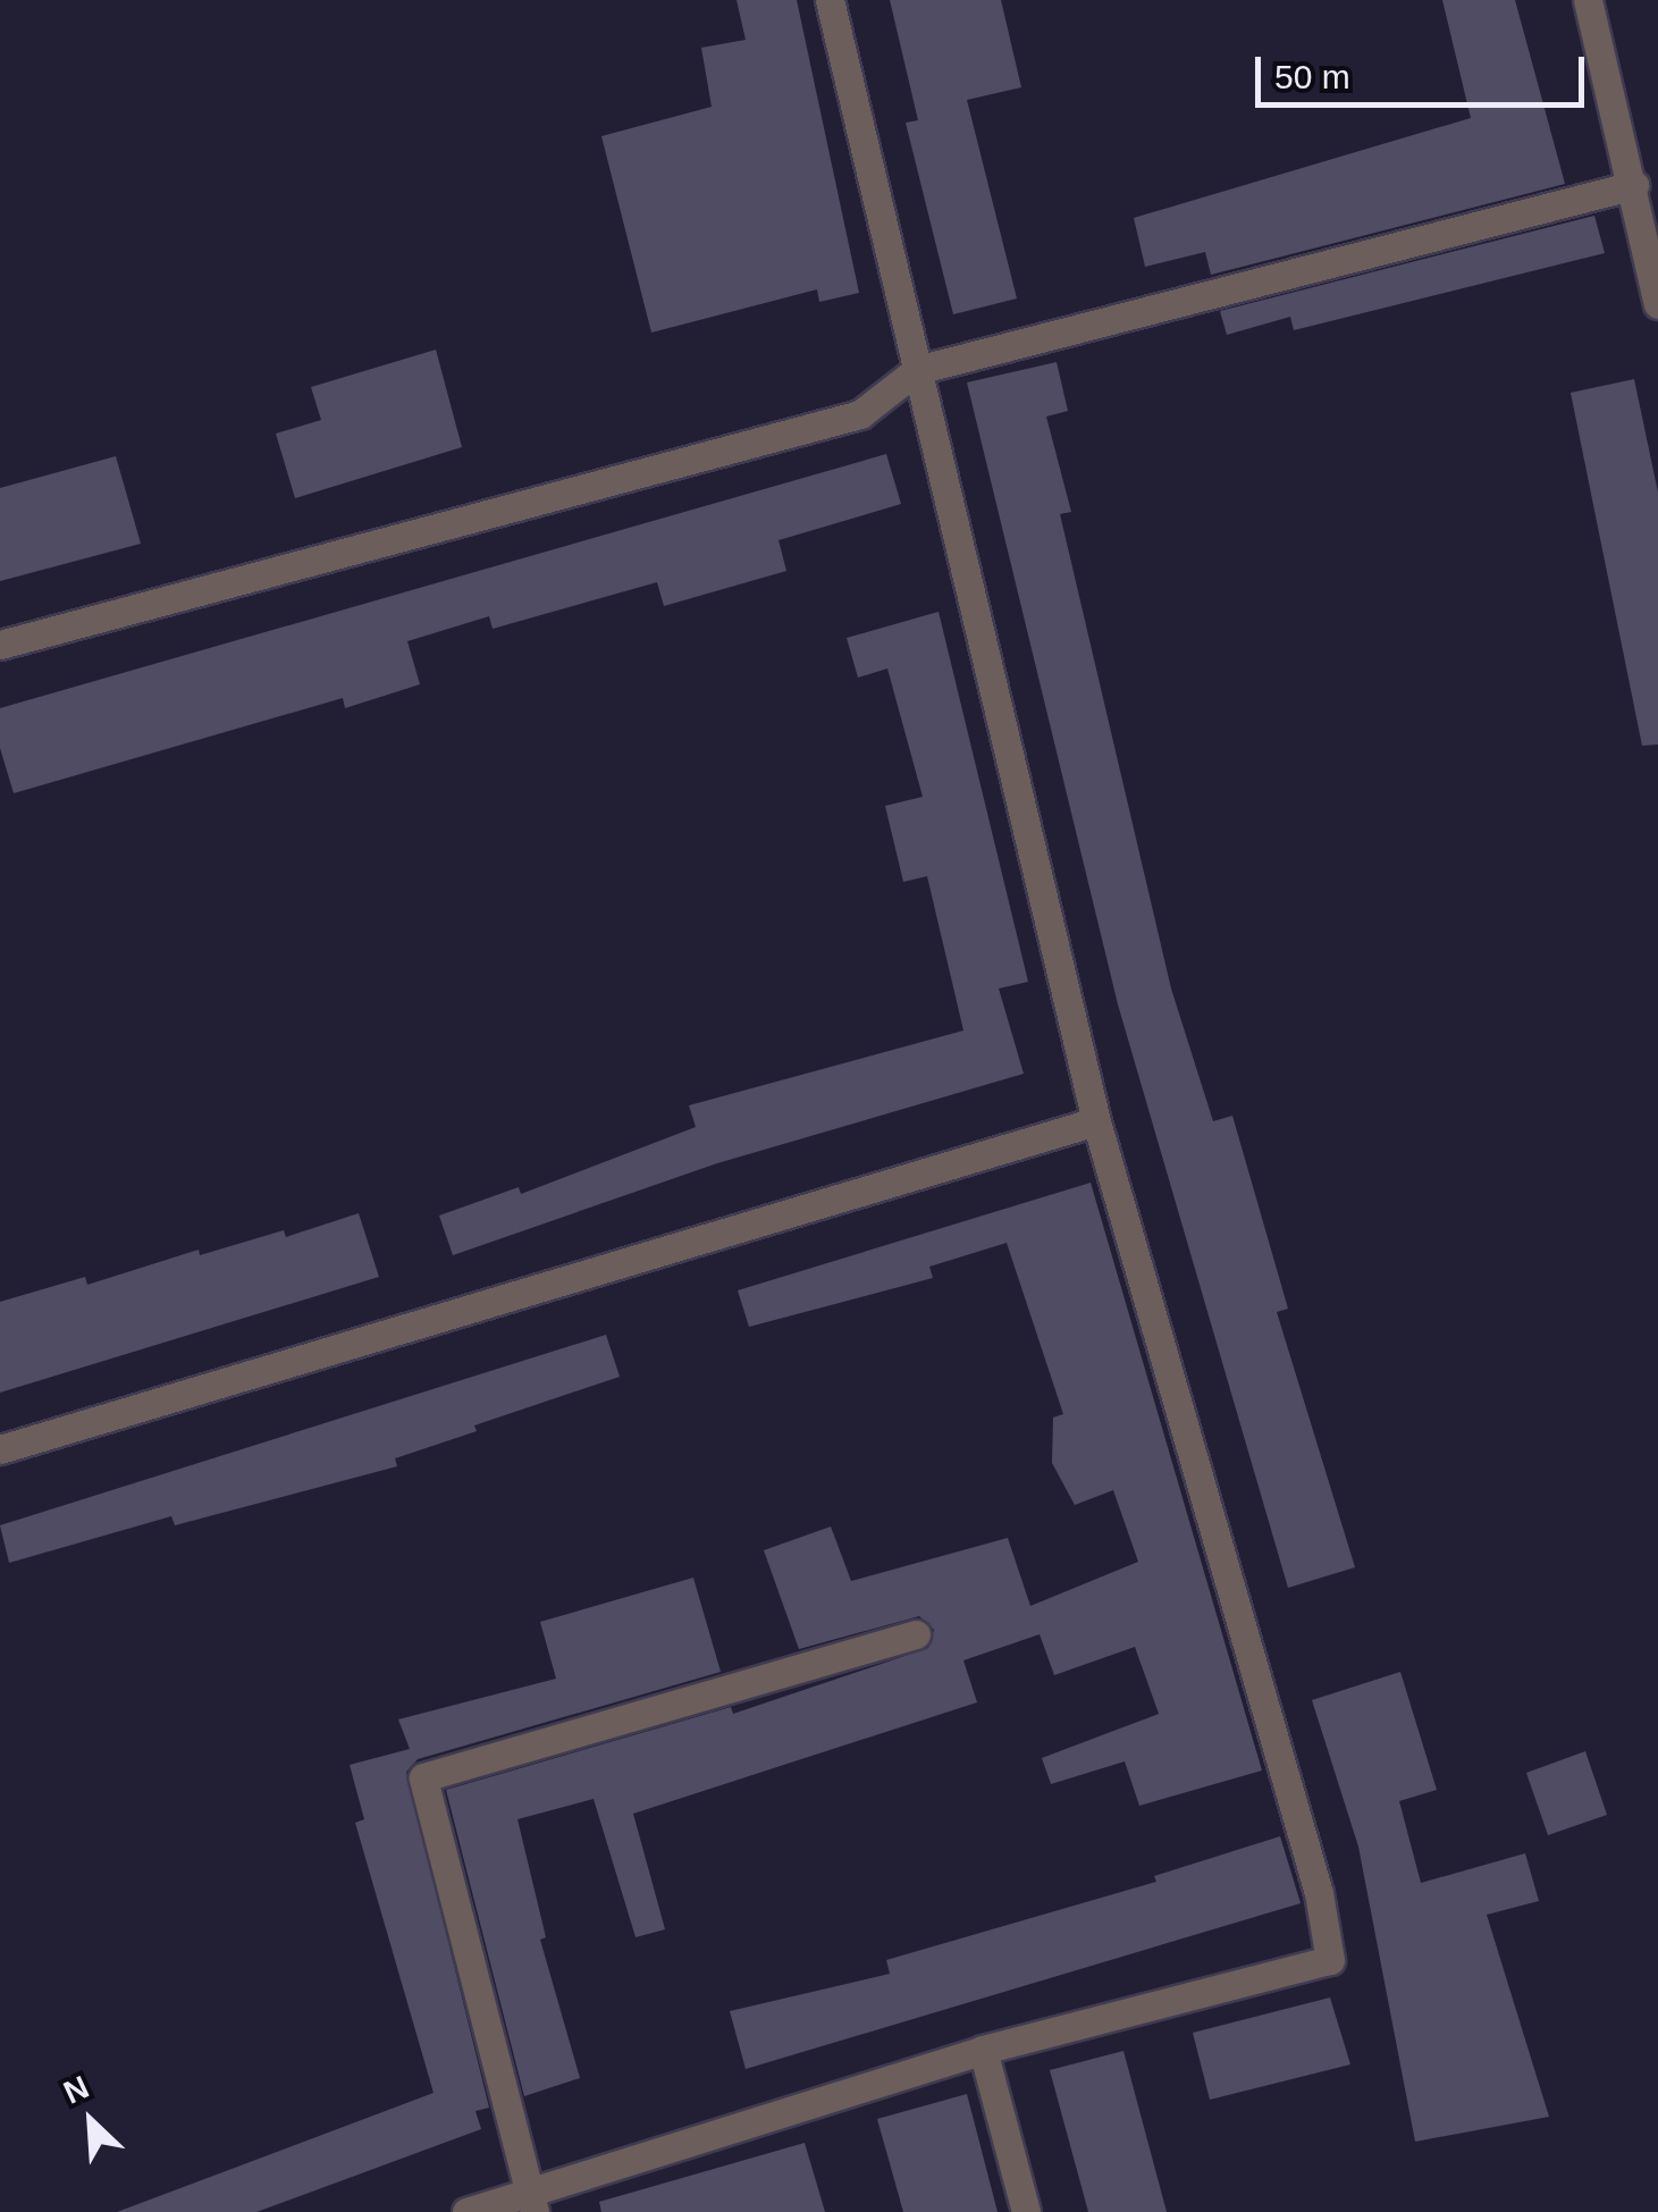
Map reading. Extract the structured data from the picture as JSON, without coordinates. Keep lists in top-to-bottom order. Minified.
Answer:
{"scale_bar":"50 m","north":"top left"}
